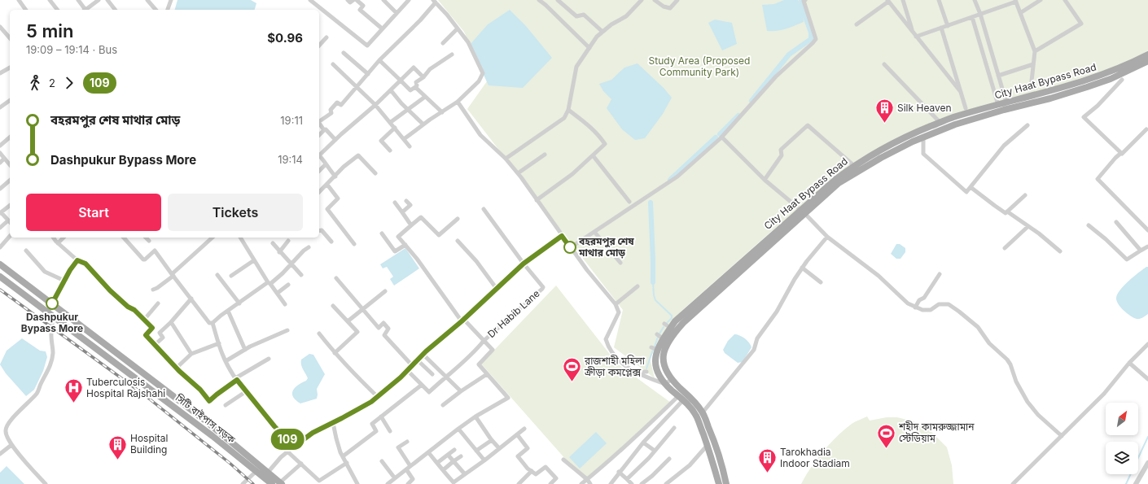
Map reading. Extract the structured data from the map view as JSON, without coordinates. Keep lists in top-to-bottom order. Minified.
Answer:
{"streets":{"main road":["City Haat Bypass Road","সিটি বাইপাস সড়ক"],"street":["Dr Habib Lane"]},"parks":["Study Area (Proposed Community Park)"],"places":{"building":["Silk Heaven","Hospital Building","Tarokhadia Indoor Stadiam"],"other":["বহরমপুর শেষ মাথার মোড়","Dashpukur Bypass More"],"sports":["রাজশাহী মহিলা ক্রীড়া কমপ্লেক্স","শহীদ কামরুজ্জামান স্টেডিয়াম"],"hospital":["Tuberculosis Hospital Rajshahi"]},"lines":["bus line 109"],"north":"top right","page":{"on_map":"109","heading":["5 min","19:09 – 19:14 · Bus","$0.96"],"legs":["2","109"],"list":[{"name":"বহরমপুর শেষ মাথার মোড়","value":"19:11"},{"name":"Dashpukur Bypass More","value":"19:14"}],"buttons":["Start","Tickets"]}}
